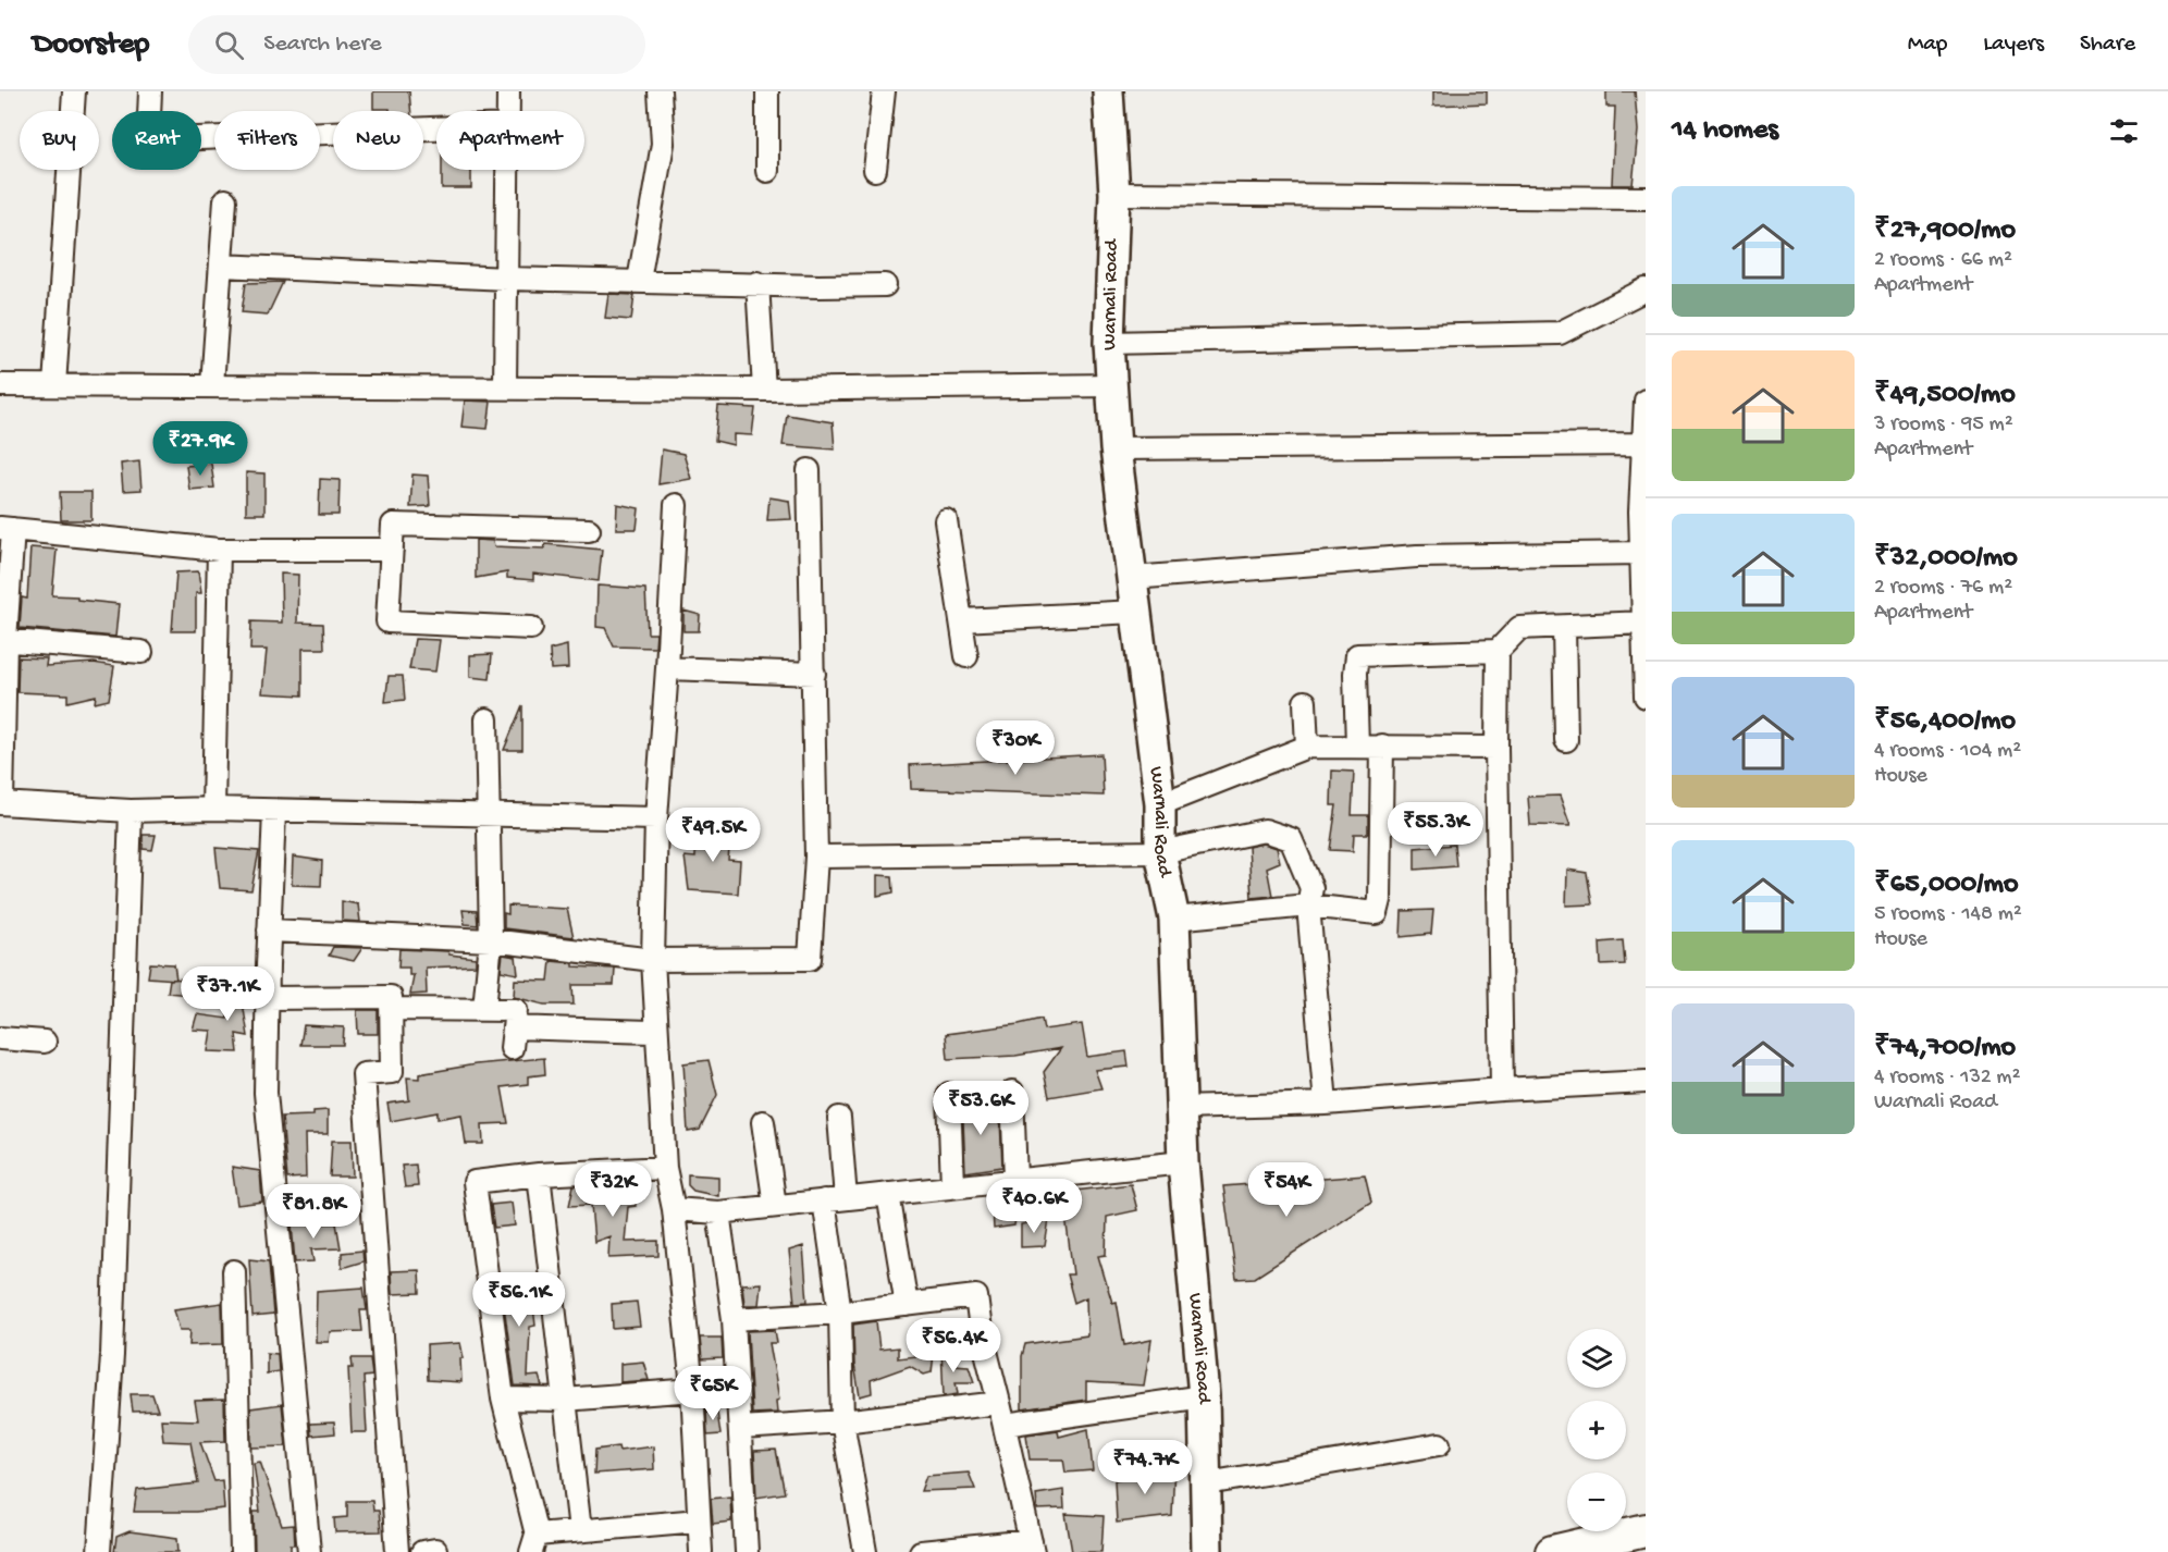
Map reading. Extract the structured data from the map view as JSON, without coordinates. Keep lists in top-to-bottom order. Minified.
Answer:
{"streets":{"main road":["Warnali Road"]},"page":{"header":"Doorstep","search":"Search here","nav":["Map","Layers","Share"],"heading":"14 homes","chip":["Buy","Rent","Filters","New","Apartment"],"list":[{"name":"₹27,900/mo","note":"2 rooms · 66 m² · Apartment"},{"name":"₹49,500/mo","note":"3 rooms · 95 m² · Apartment"},{"name":"₹32,000/mo","note":"2 rooms · 76 m² · Apartment"},{"name":"₹56,400/mo","note":"4 rooms · 104 m² · House"},{"name":"₹65,000/mo","note":"5 rooms · 148 m² · House"},{"name":"₹74,700/mo","note":"4 rooms · 132 m² · Warnali Road"}],"price":["₹27.9K","₹30K","₹55.3K","₹49.5K","₹37.1K","₹53.6K","₹32K","₹54K","₹40.6K","₹81.8K","₹56.1K","₹56.4K","₹65K","₹74.7K"],"map_buttons":["+","−"]}}
